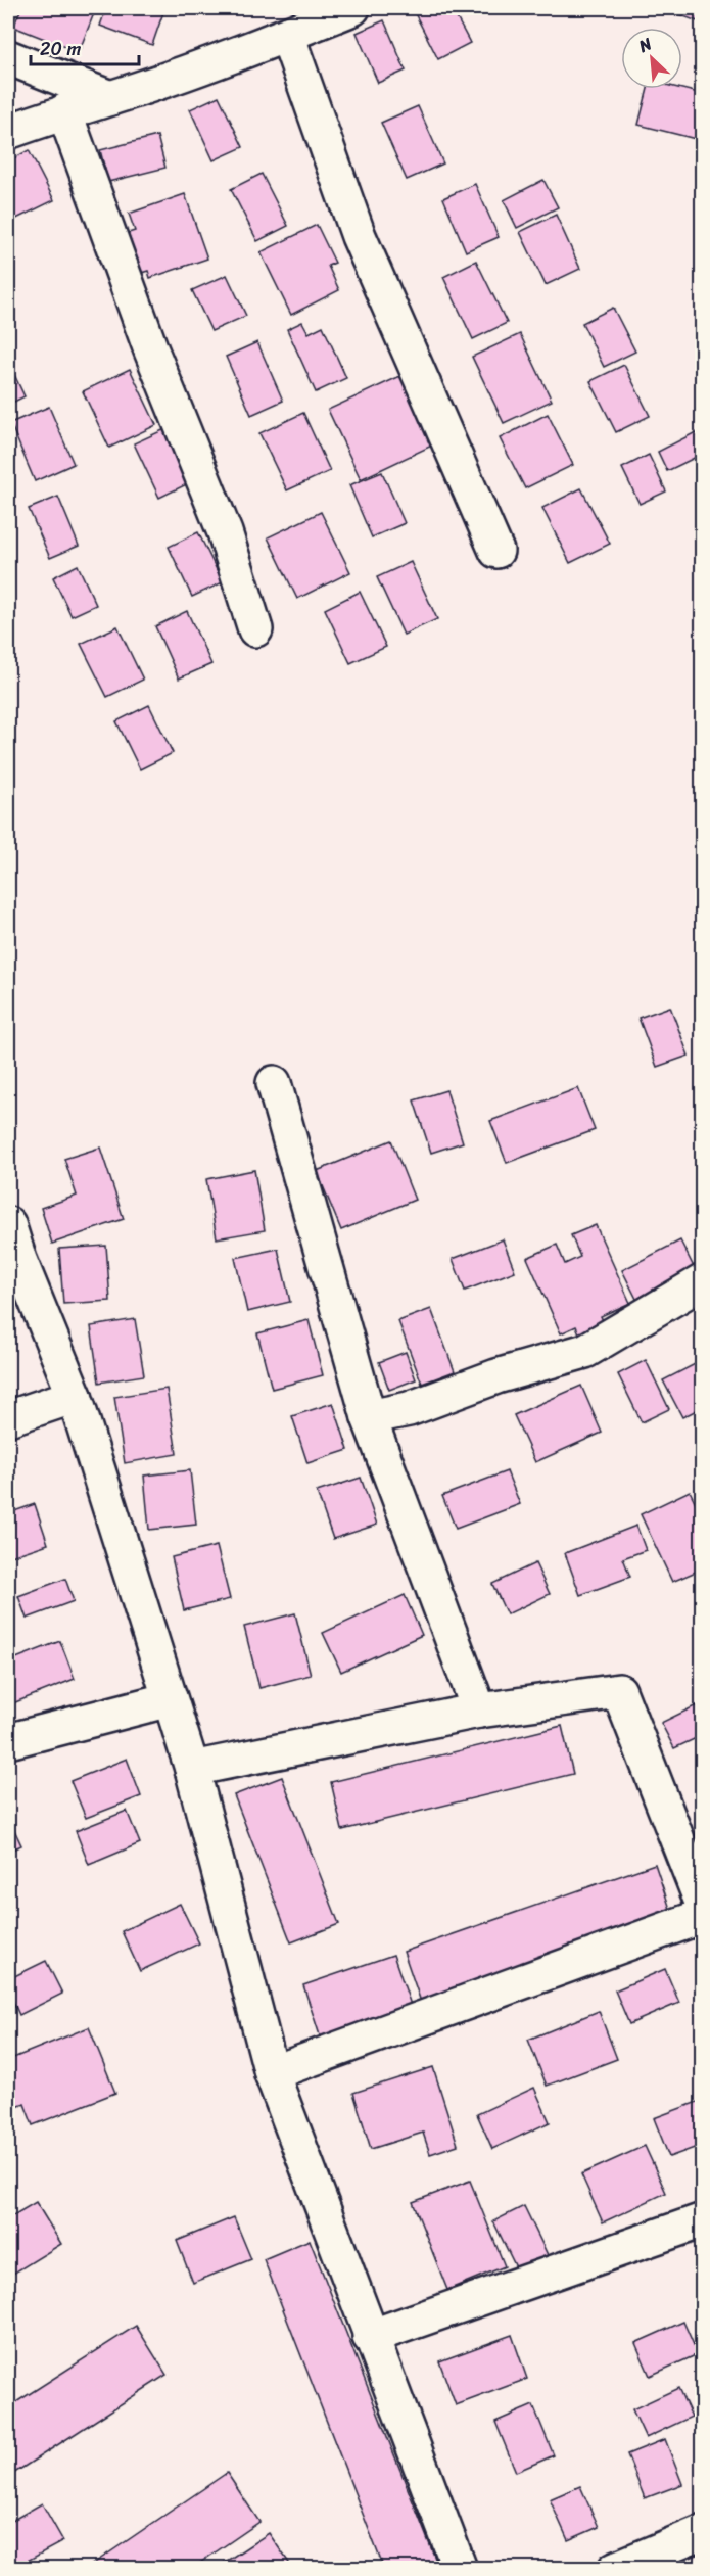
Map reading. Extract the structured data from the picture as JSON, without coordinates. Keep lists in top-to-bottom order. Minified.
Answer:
{"scale_bar":"20 m","north":"top left"}
